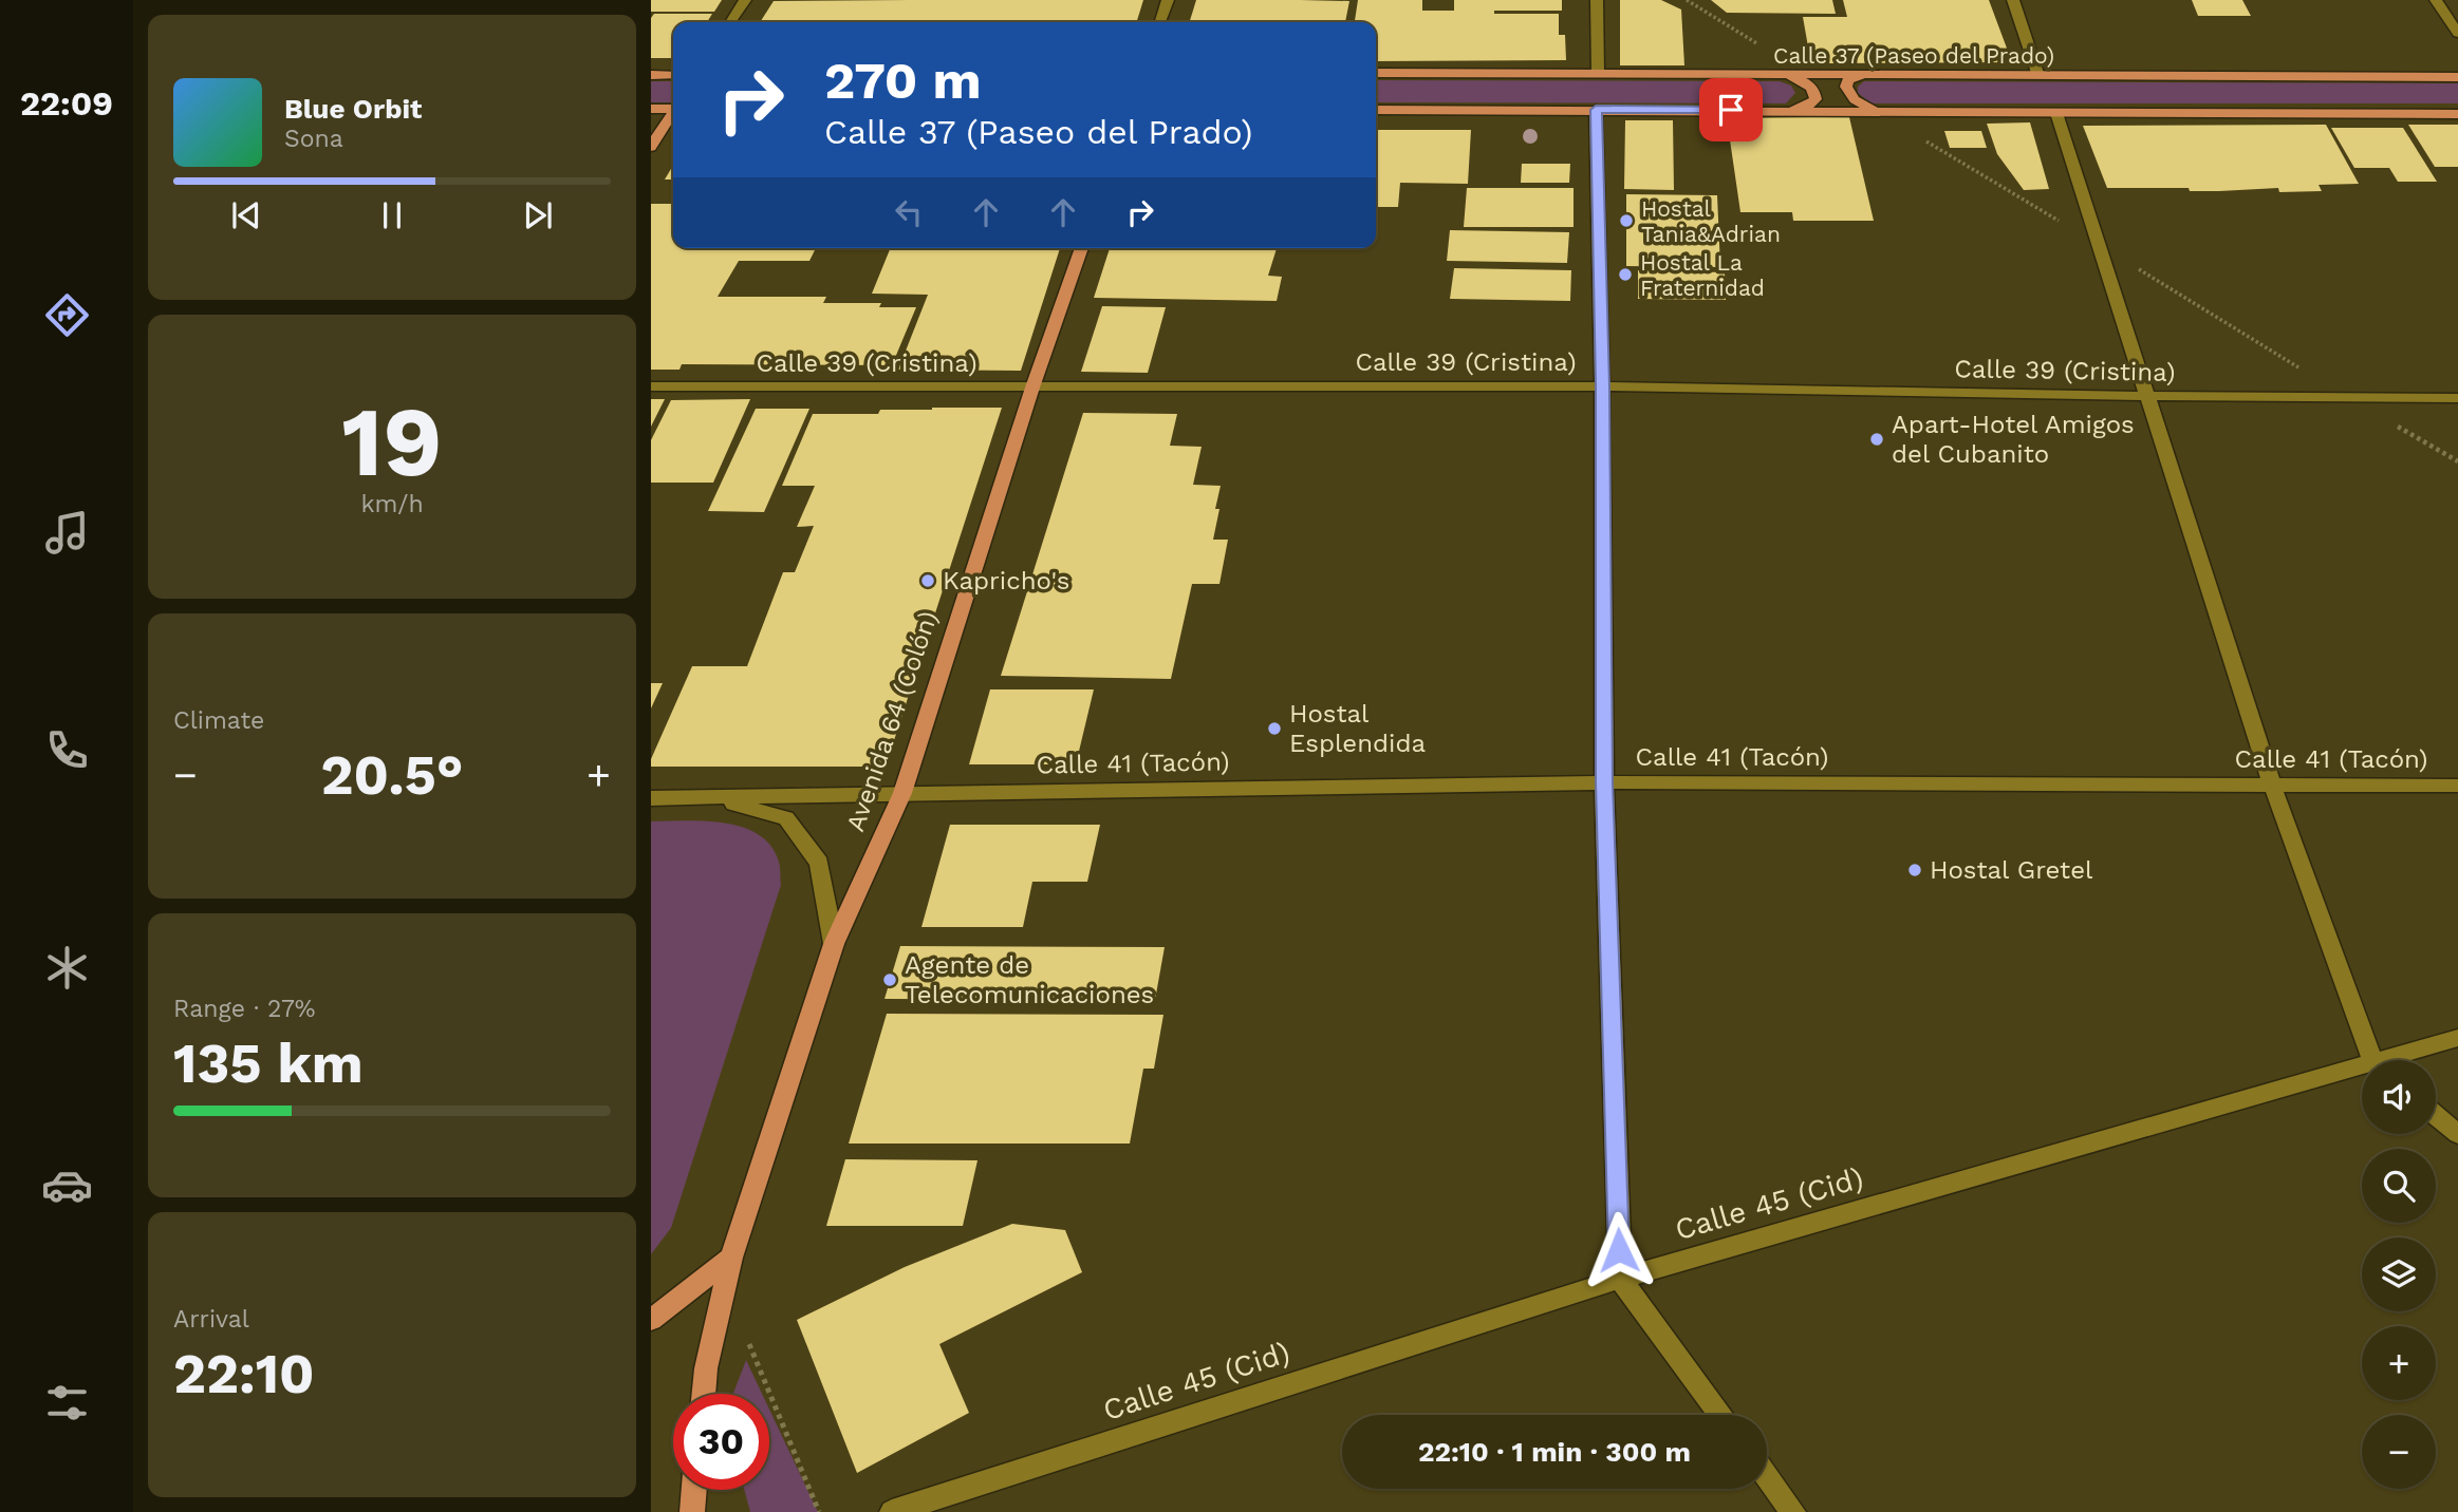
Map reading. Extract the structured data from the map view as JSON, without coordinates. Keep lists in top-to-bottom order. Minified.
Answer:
{"streets":{"main road":["Calle 37 (Paseo del Prado)","Avenida 64 (Colón)"],"street":["Calle 39 (Cristina)","Calle 41 (Tacón)","Calle 45 (Cid)"]},"crossings":[["Calle 39 (Cristina)","Avenida 64 (Colón)"],["Avenida 64 (Colón)","Calle 41 (Tacón)"]],"places":["Hostal Tania&Adrian","Hostal La Fraternidad","Apart-Hotel Amigos del Cubanito","Kapricho's","Hostal Esplendida","Hostal Gretel","Agente de Telecomunicaciones"],"page":{"tabs":"22:09","turn":["270 m","Calle 37 (Paseo del Prado)"],"song":["Blue Orbit","Sona"],"tile":[["19","km/h"],"Climate",["Range · 27%","135 km"],["Arrival","22:10"]],"heat":["−","20.5°","+"],"map_buttons":["+","−"],"limit":"30","trip":"22:10 · 1 min · 300 m"}}
